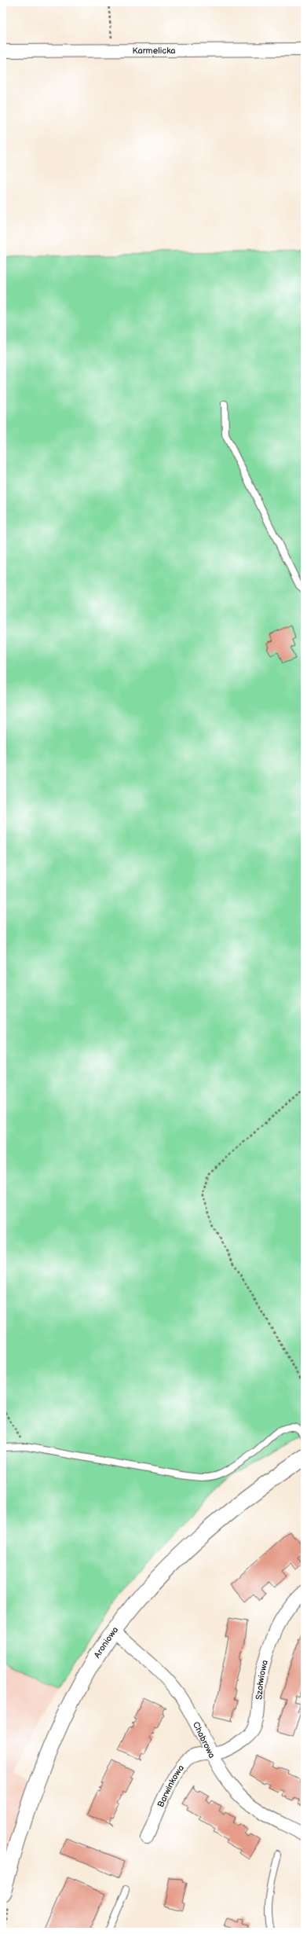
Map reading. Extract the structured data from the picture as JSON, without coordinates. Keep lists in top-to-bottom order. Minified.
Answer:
{"streets":{"street":["Karmelicka","Aroniowa","Szałwiowa","Chabrowa","Barwinkowa"]},"crossings":[["Aroniowa","Chabrowa"],["Szałwiowa","Chabrowa"],["Szałwiowa","Barwinkowa"],["Chabrowa","Barwinkowa"]]}
